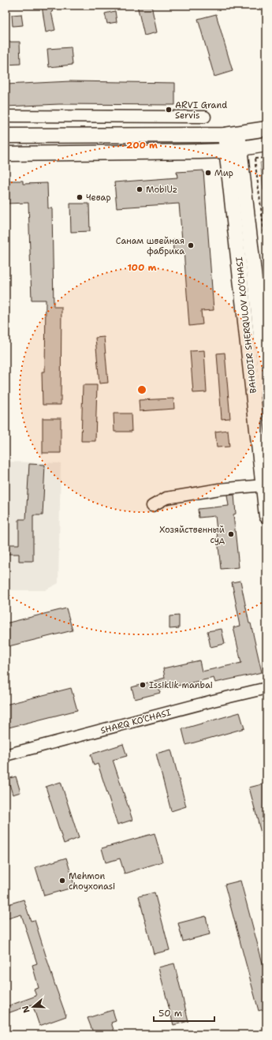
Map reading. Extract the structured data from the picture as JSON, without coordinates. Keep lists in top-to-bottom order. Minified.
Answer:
{"streets":{"main road":["BAHODIR SHERQULOV KO‘CHASI"],"street":["SHARQ KO‘CHASI"]},"places":["ARVI Grand Servis","Мир","MobiUz","Чевар","Санам швейная фабрика","Хозяйственный суд","Issiklik manbai","Mehmon choyxonasi"],"scale_bar":"50 m","north":"left","rings":["200 m","100 m"]}
